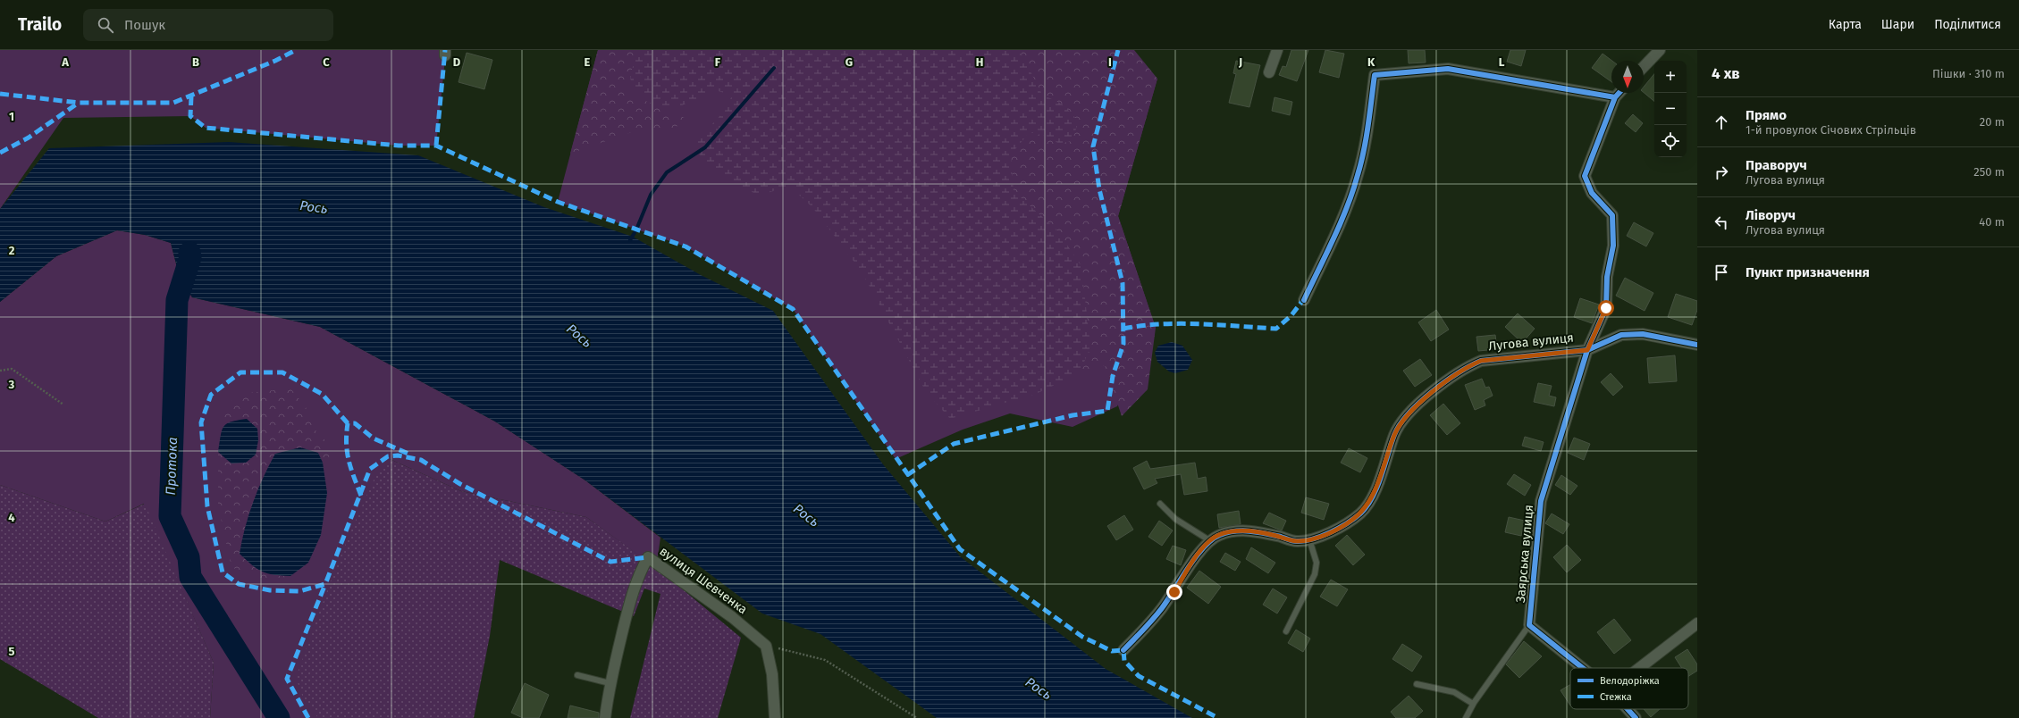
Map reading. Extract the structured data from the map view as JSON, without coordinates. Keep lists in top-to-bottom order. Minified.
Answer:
{"streets":{"street":["Лугова вулиця","Заярська вулиця","вулиця Шевченка"]},"crossings":[["Лугова вулиця","Заярська вулиця"]],"water":["Рось","Протока"],"legend":["Велодоріжка","Стежка"],"north":"bottom","page":{"header":"Trailo","search":"Пошук","nav":["Карта","Шари","Поділитися"],"heading":["4 хв","Пішки · 310 m"],"map_buttons":["+","−"],"list":[["Прямо","1-й провулок Січових Стрільців","20 m"],["Праворуч","Лугова вулиця","250 m"],["Ліворуч","Лугова вулиця","40 m"],"Пункт призначення"]},"grid":{"columns":["A","B","C","D","E","F","G","H","I","J","K","L"],"rows":["1","2","3","4","5"]}}
